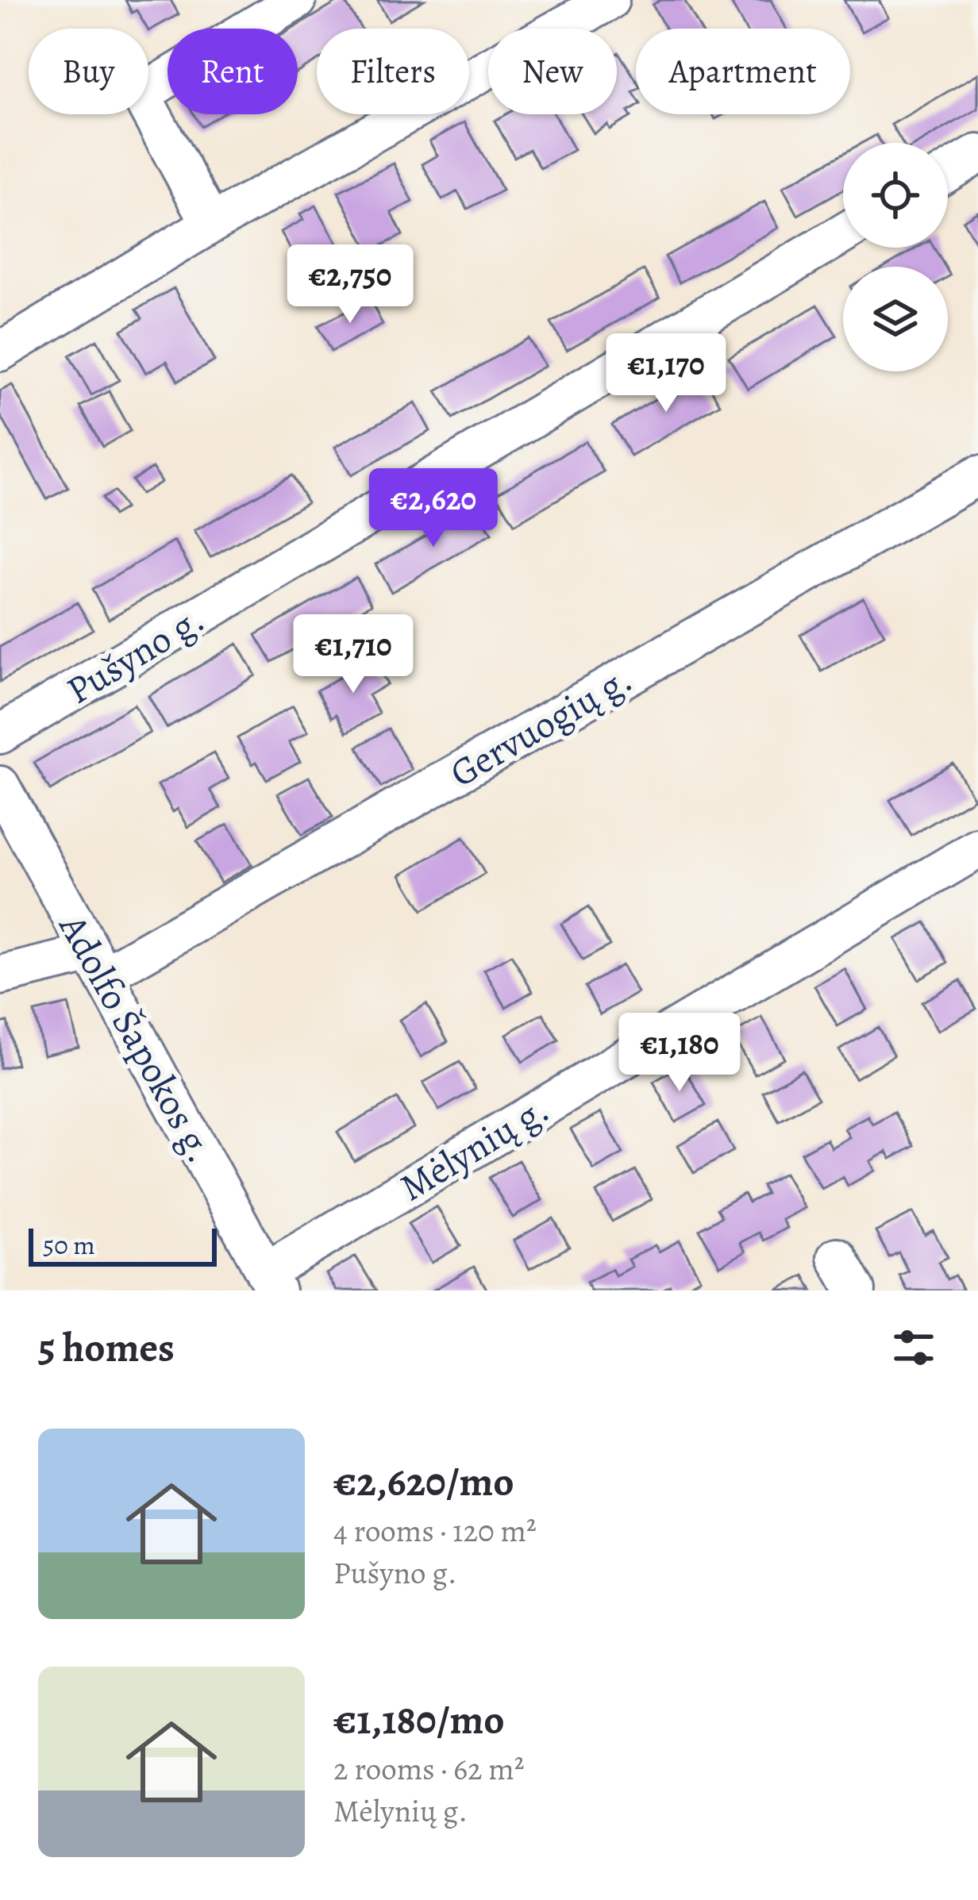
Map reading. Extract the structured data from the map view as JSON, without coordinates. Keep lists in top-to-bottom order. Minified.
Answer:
{"streets":{"street":["Pušyno g.","Gervuogių g.","Adolfo Šapokos g.","Mėlynių g."]},"crossings":[["Gervuogių g.","Adolfo Šapokos g."],["Adolfo Šapokos g.","Mėlynių g."]],"scale_bar":"50 m","page":{"chip":["Buy","Rent","Filters","New","Apartment"],"price":["€2,750","€1,170","€2,620","€1,710","€1,180"],"scale":"50 m","heading":"5 homes","list":[{"name":"€2,620/mo","note":"4 rooms · 120 m² · Pušyno g."},{"name":"€1,180/mo","note":"2 rooms · 62 m² · Mėlynių g."}]}}
